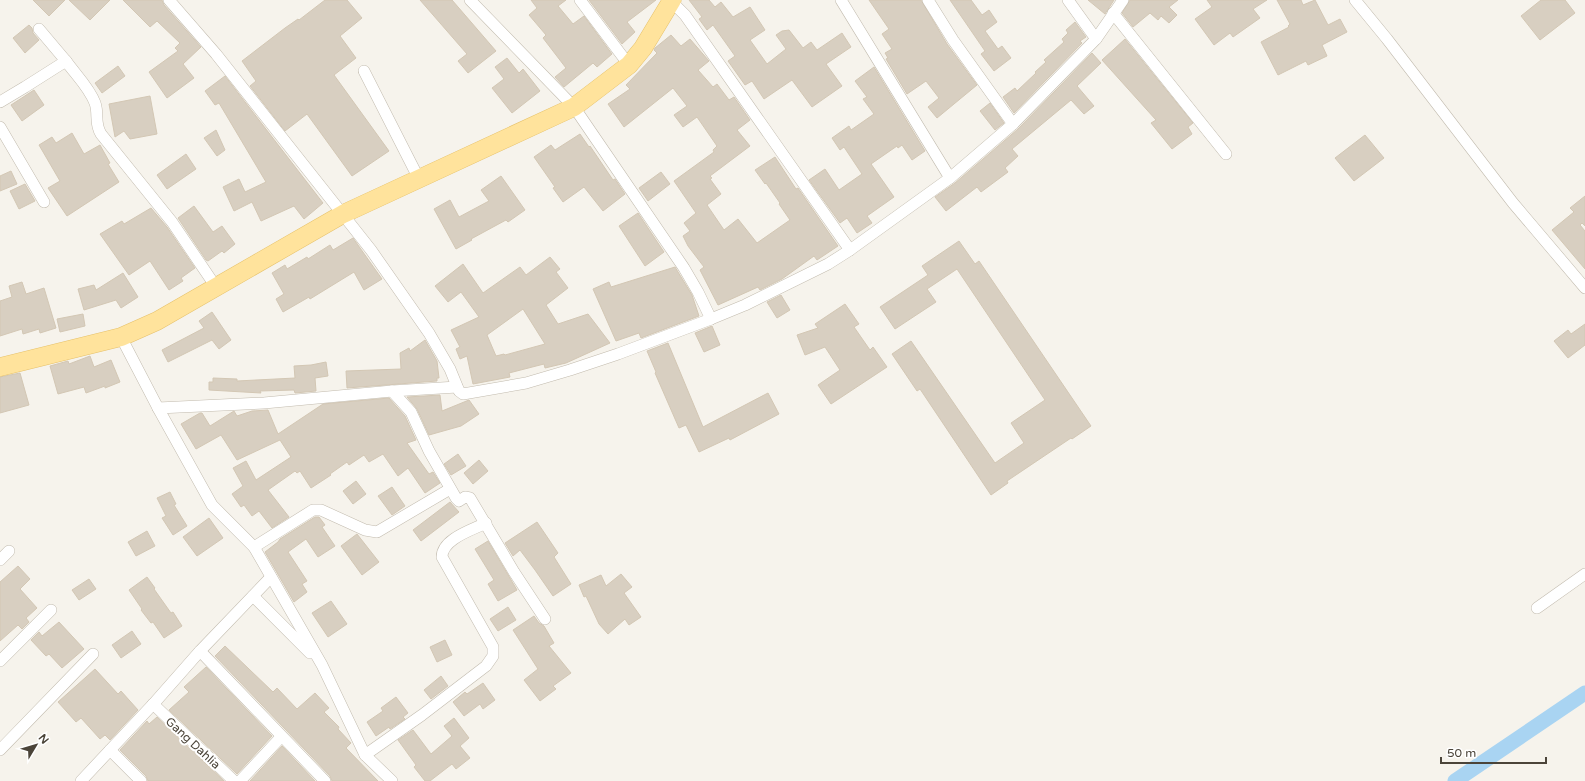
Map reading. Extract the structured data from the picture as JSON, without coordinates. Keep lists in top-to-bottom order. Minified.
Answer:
{"streets":{"street":["Gang Dahlia"]},"scale_bar":"50 m","north":"top right"}
